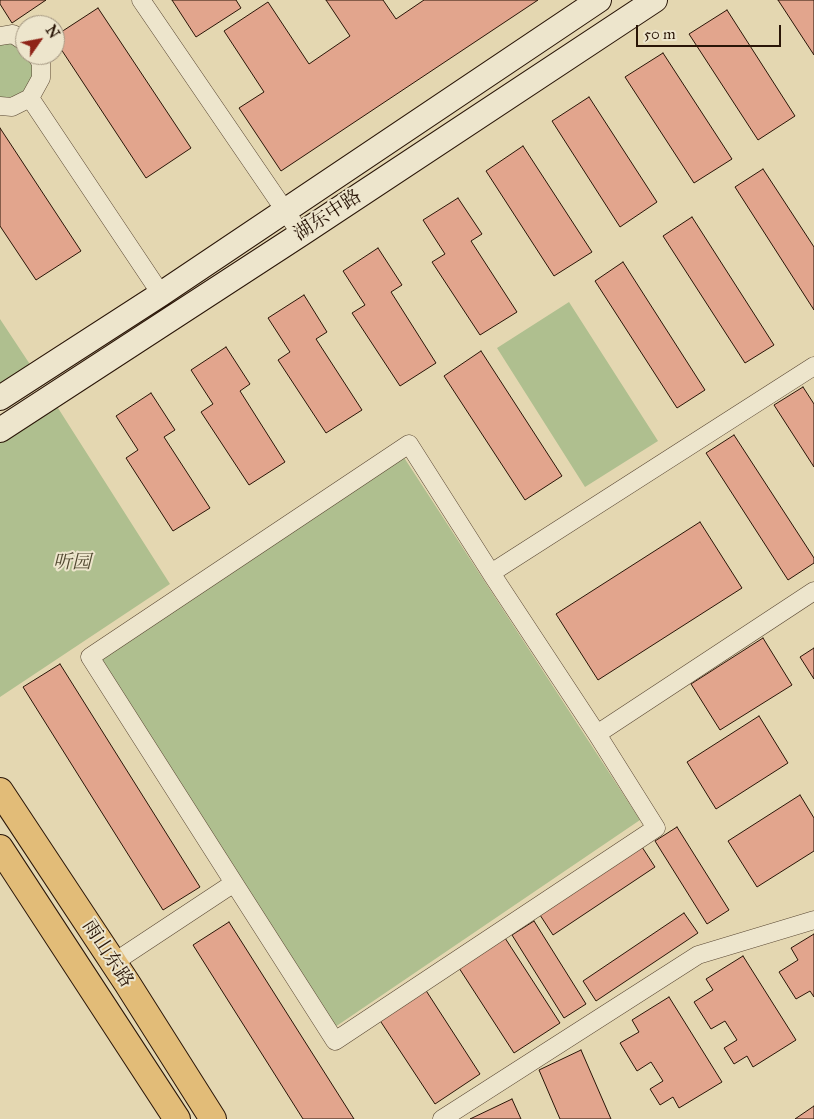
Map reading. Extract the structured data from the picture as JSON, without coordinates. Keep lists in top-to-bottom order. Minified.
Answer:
{"streets":{"main road":["湖东中路","雨山东路"]},"parks":["听园"],"scale_bar":"50 m","north":"top right"}
